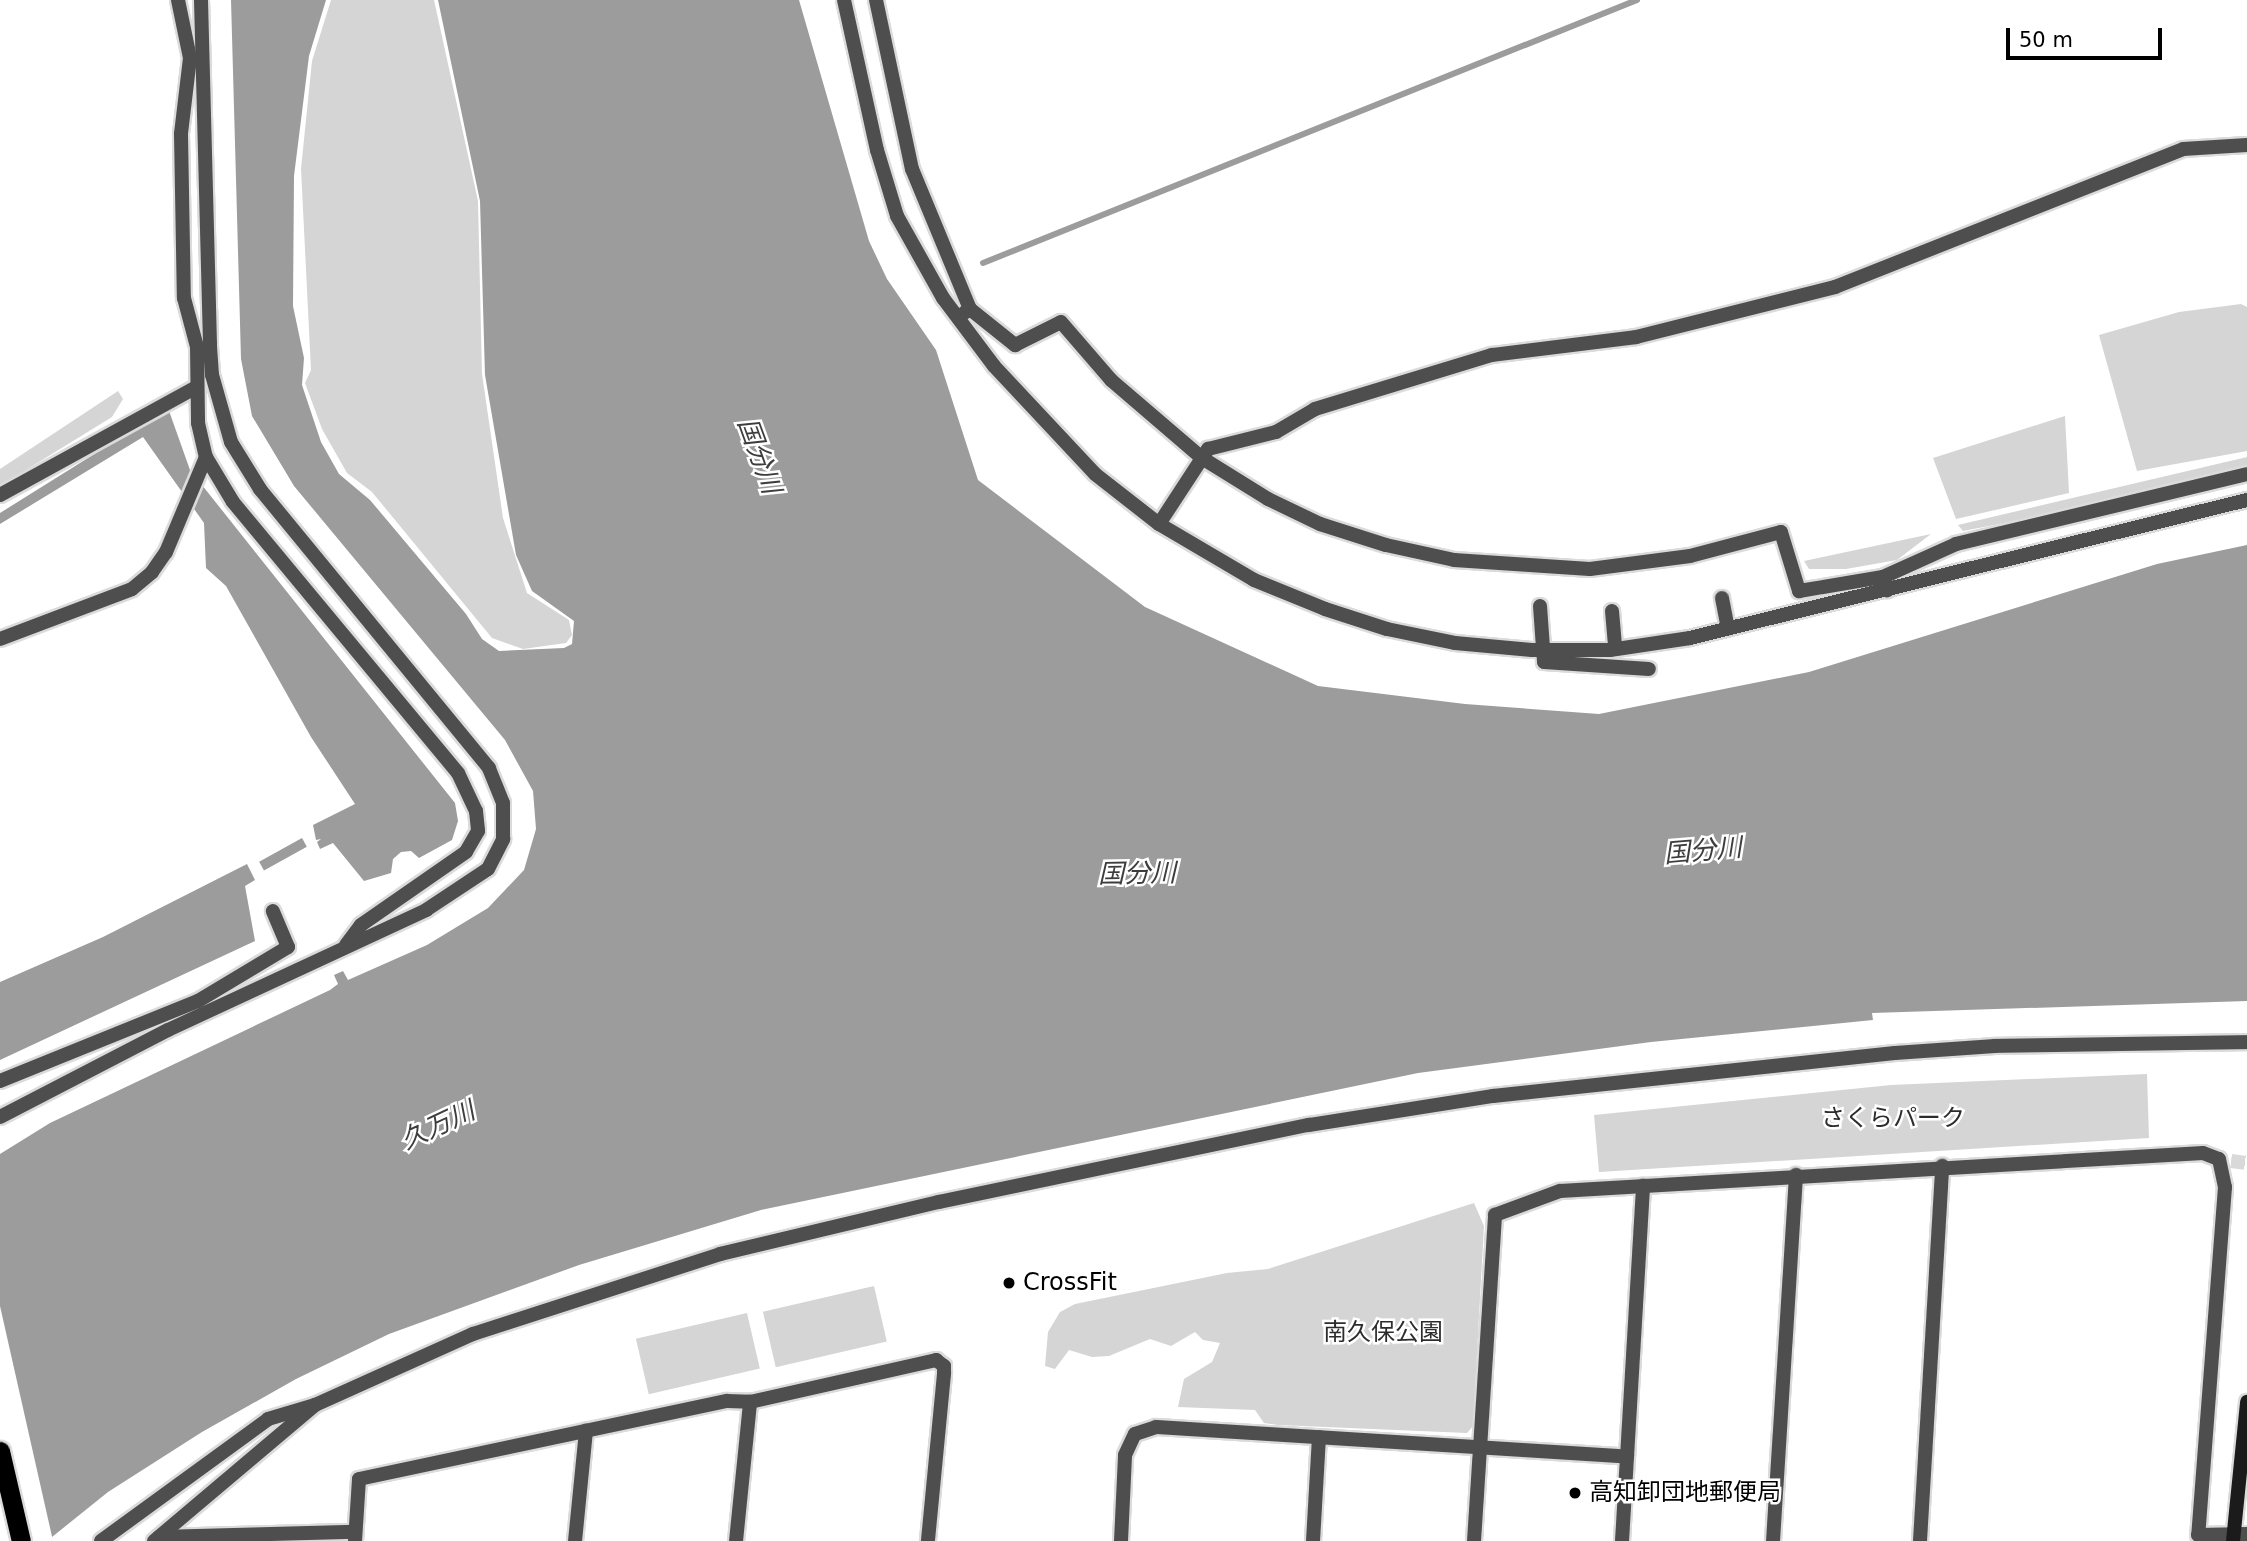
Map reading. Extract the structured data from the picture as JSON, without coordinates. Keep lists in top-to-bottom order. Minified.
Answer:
{"water":["国分川","久万川"],"parks":["さくらパーク","南久保公園"],"places":["CrossFit","高知卸団地郵便局"],"scale_bar":"50 m"}
